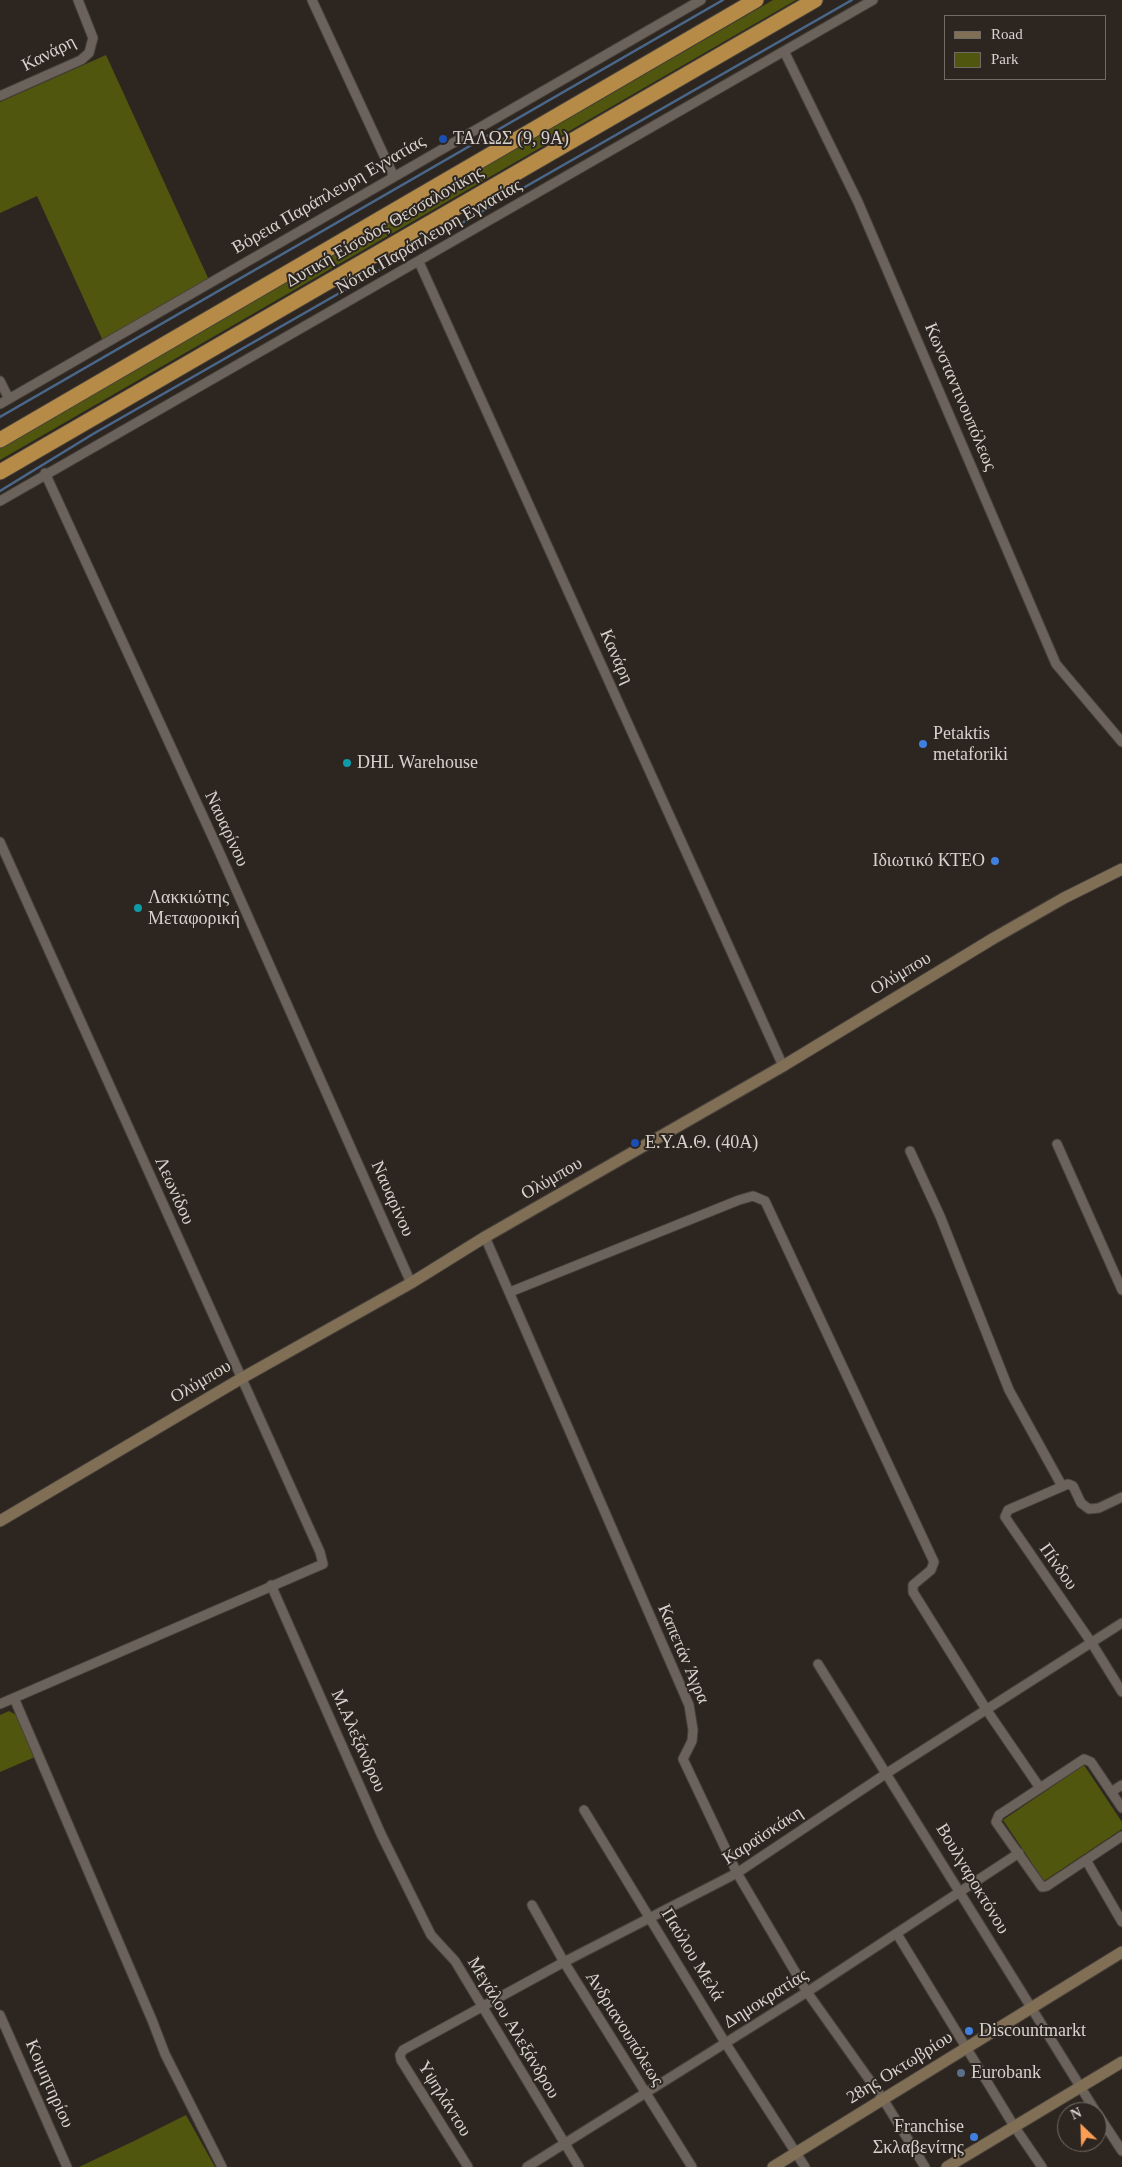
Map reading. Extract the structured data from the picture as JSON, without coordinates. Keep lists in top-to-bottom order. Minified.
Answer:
{"streets":{"highway":["Δυτική Είσοδος Θεσσαλονίκης"],"street":["Κανάρη","Βόρεια Παράπλευρη Εγνατίας","Νότια Παράπλευρη Εγνατίας","Κωνσταντινουπόλεως","Ναυαρίνου","Ολύμπου","Λεωνίδου","Πίνδου","Καπετάν Άγρα","Μ.Αλεξάνδρου","Καραϊσκάκη","Βουλγαροκτόνου","Παύλου Μελά","Δημοκρατίας","Μεγάλου Αλεξάνδρου","Ανδριανουπόλεως","28ης Οκτωβρίου","Κοιμητηρίου","Υψηλάντου"]},"crossings":[["Κανάρη","Νότια Παράπλευρη Εγνατίας"],["Κανάρη","Ολύμπου"],["Νότια Παράπλευρη Εγνατίας","Κωνσταντινουπόλεως"],["Νότια Παράπλευρη Εγνατίας","Ναυαρίνου"],["Ναυαρίνου","Ολύμπου"],["Ολύμπου","Λεωνίδου"],["Ολύμπου","Καπετάν Άγρα"],["Λεωνίδου","Μ.Αλεξάνδρου"],["Πίνδου","Καραϊσκάκη"],["Καπετάν Άγρα","Καραϊσκάκη"],["Καπετάν Άγρα","Δημοκρατίας"],["Καπετάν Άγρα","28ης Οκτωβρίου"],["Μ.Αλεξάνδρου","Μεγάλου Αλεξάνδρου"],["Καραϊσκάκη","Βουλγαροκτόνου"],["Καραϊσκάκη","Παύλου Μελά"],["Καραϊσκάκη","Μεγάλου Αλεξάνδρου"],["Καραϊσκάκη","Ανδριανουπόλεως"],["Καραϊσκάκη","Υψηλάντου"],["Βουλγαροκτόνου","Δημοκρατίας"],["Βουλγαροκτόνου","28ης Οκτωβρίου"],["Παύλου Μελά","Δημοκρατίας"],["Παύλου Μελά","28ης Οκτωβρίου"],["Δημοκρατίας","Μεγάλου Αλεξάνδρου"],["Δημοκρατίας","Ανδριανουπόλεως"]],"places":["ΤΑΛΩΣ (9, 9Α)","Petaktis metaforiki","DHL Warehouse","Ιδιωτικό ΚΤΕΟ","Λακκιώτης Μεταφορική","Ε.Υ.Α.Θ. (40Α)","Discountmarkt","Eurobank","Franchise Σκλαβενίτης"],"legend":["Road","Park"],"north":"top left"}
